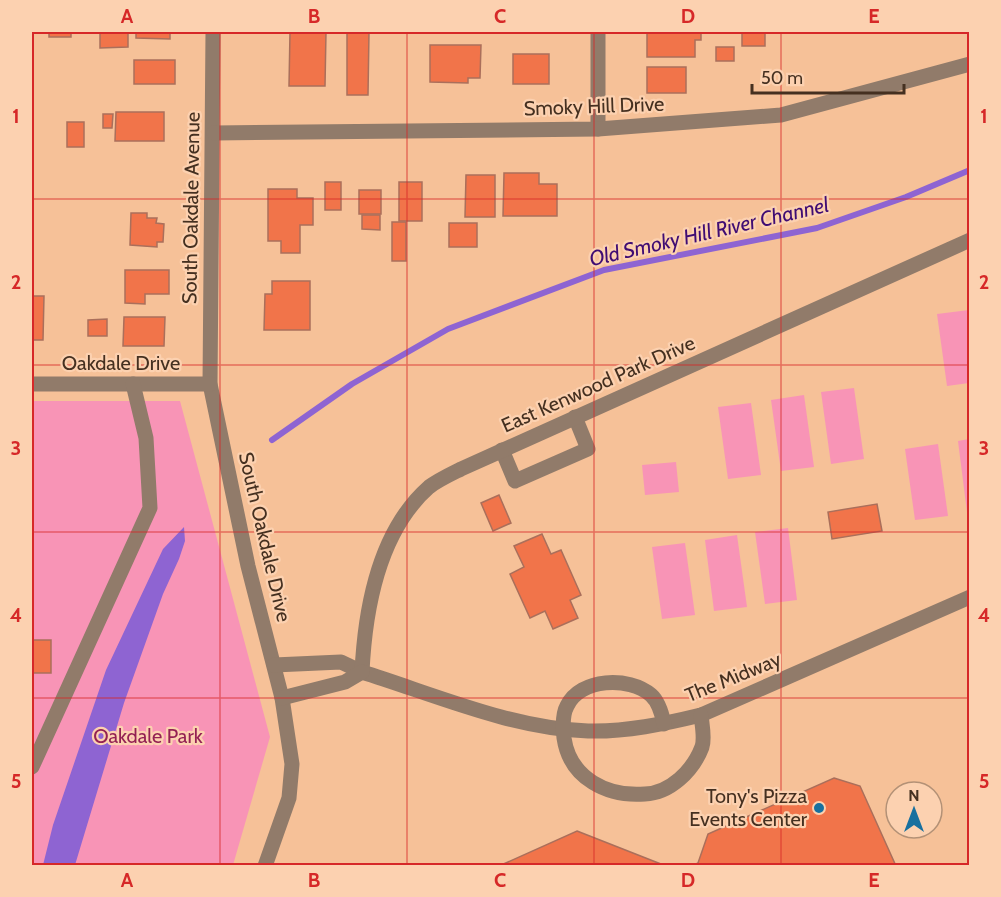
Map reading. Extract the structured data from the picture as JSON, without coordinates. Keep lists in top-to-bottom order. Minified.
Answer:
{"streets":{"street":["Smoky Hill Drive","South Oakdale Avenue","Oakdale Drive","East Kenwood Park Drive","South Oakdale Drive","The Midway"]},"crossings":[["Smoky Hill Drive","South Oakdale Avenue"],["South Oakdale Avenue","Oakdale Drive"],["South Oakdale Avenue","South Oakdale Drive"],["Oakdale Drive","South Oakdale Drive"],["East Kenwood Park Drive","The Midway"],["South Oakdale Drive","The Midway"]],"water":["Old Smoky Hill River Channel"],"parks":["Oakdale Park"],"places":["Tony's Pizza Events Center"],"scale_bar":"50 m","north":"top","grid":{"columns":["A","B","C","D","E"],"rows":["1","2","3","4","5"]}}
